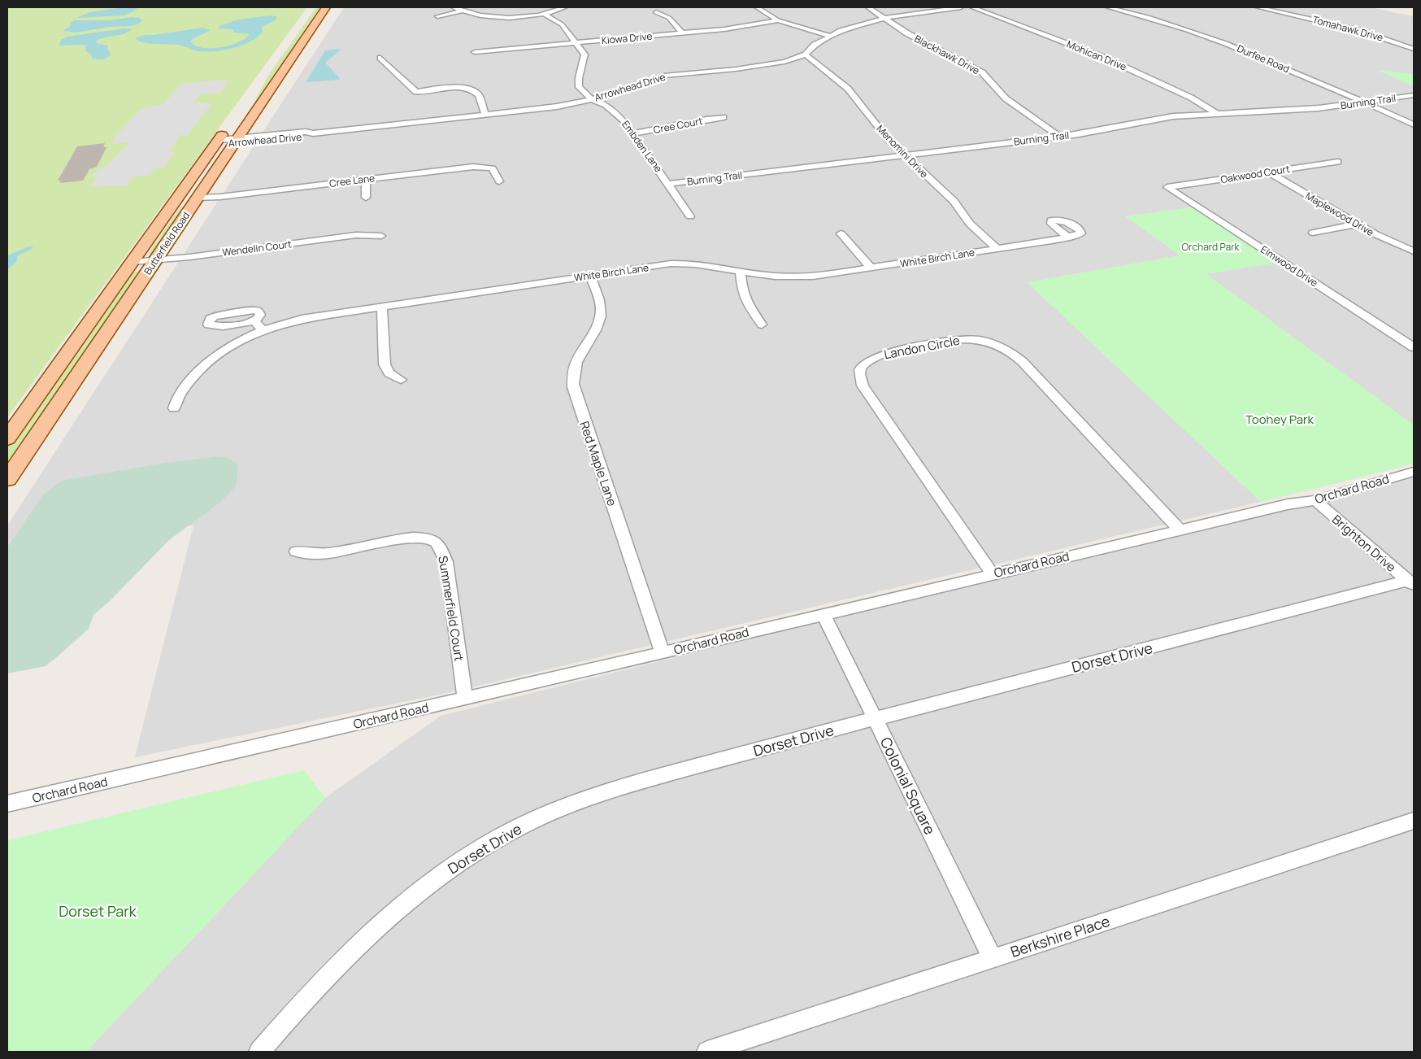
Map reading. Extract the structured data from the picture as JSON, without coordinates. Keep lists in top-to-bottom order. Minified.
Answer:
{"streets":{"main road":["Butterfield Road"],"street":["Tomahawk Drive","Kiowa Drive","Blackhawk Drive","Mohican Drive","Durfee Road","Arrowhead Drive","Burning Trail","Cree Court","Embden Lane","Menomini Drive","Oakwood Court","Cree Lane","Maplewood Drive","Wendelin Court","White Birch Lane","Elmwood Drive","Landon Circle","Red Maple Lane","Orchard Road","Brighton Drive","Summerfield Court","Dorset Drive","Colonial Square","Berkshire Place"]},"crossings":[["Kiowa Drive","Embden Lane"],["Blackhawk Drive","Arrowhead Drive"],["Blackhawk Drive","Burning Trail"],["Mohican Drive","Burning Trail"],["Durfee Road","Burning Trail"],["Arrowhead Drive","Embden Lane"],["Arrowhead Drive","Menomini Drive"],["Arrowhead Drive","Butterfield Road"],["Burning Trail","Embden Lane"],["Burning Trail","Menomini Drive"],["Cree Court","Embden Lane"],["Menomini Drive","White Birch Lane"],["Oakwood Court","Maplewood Drive"],["Oakwood Court","Elmwood Drive"],["Cree Lane","Butterfield Road"],["Butterfield Road","Wendelin Court"],["White Birch Lane","Red Maple Lane"],["Landon Circle","Orchard Road"],["Red Maple Lane","Orchard Road"],["Orchard Road","Brighton Drive"],["Orchard Road","Summerfield Court"],["Orchard Road","Colonial Square"],["Brighton Drive","Dorset Drive"],["Dorset Drive","Colonial Square"],["Colonial Square","Berkshire Place"]],"parks":["Orchard Park","Toohey Park","Dorset Park"]}
